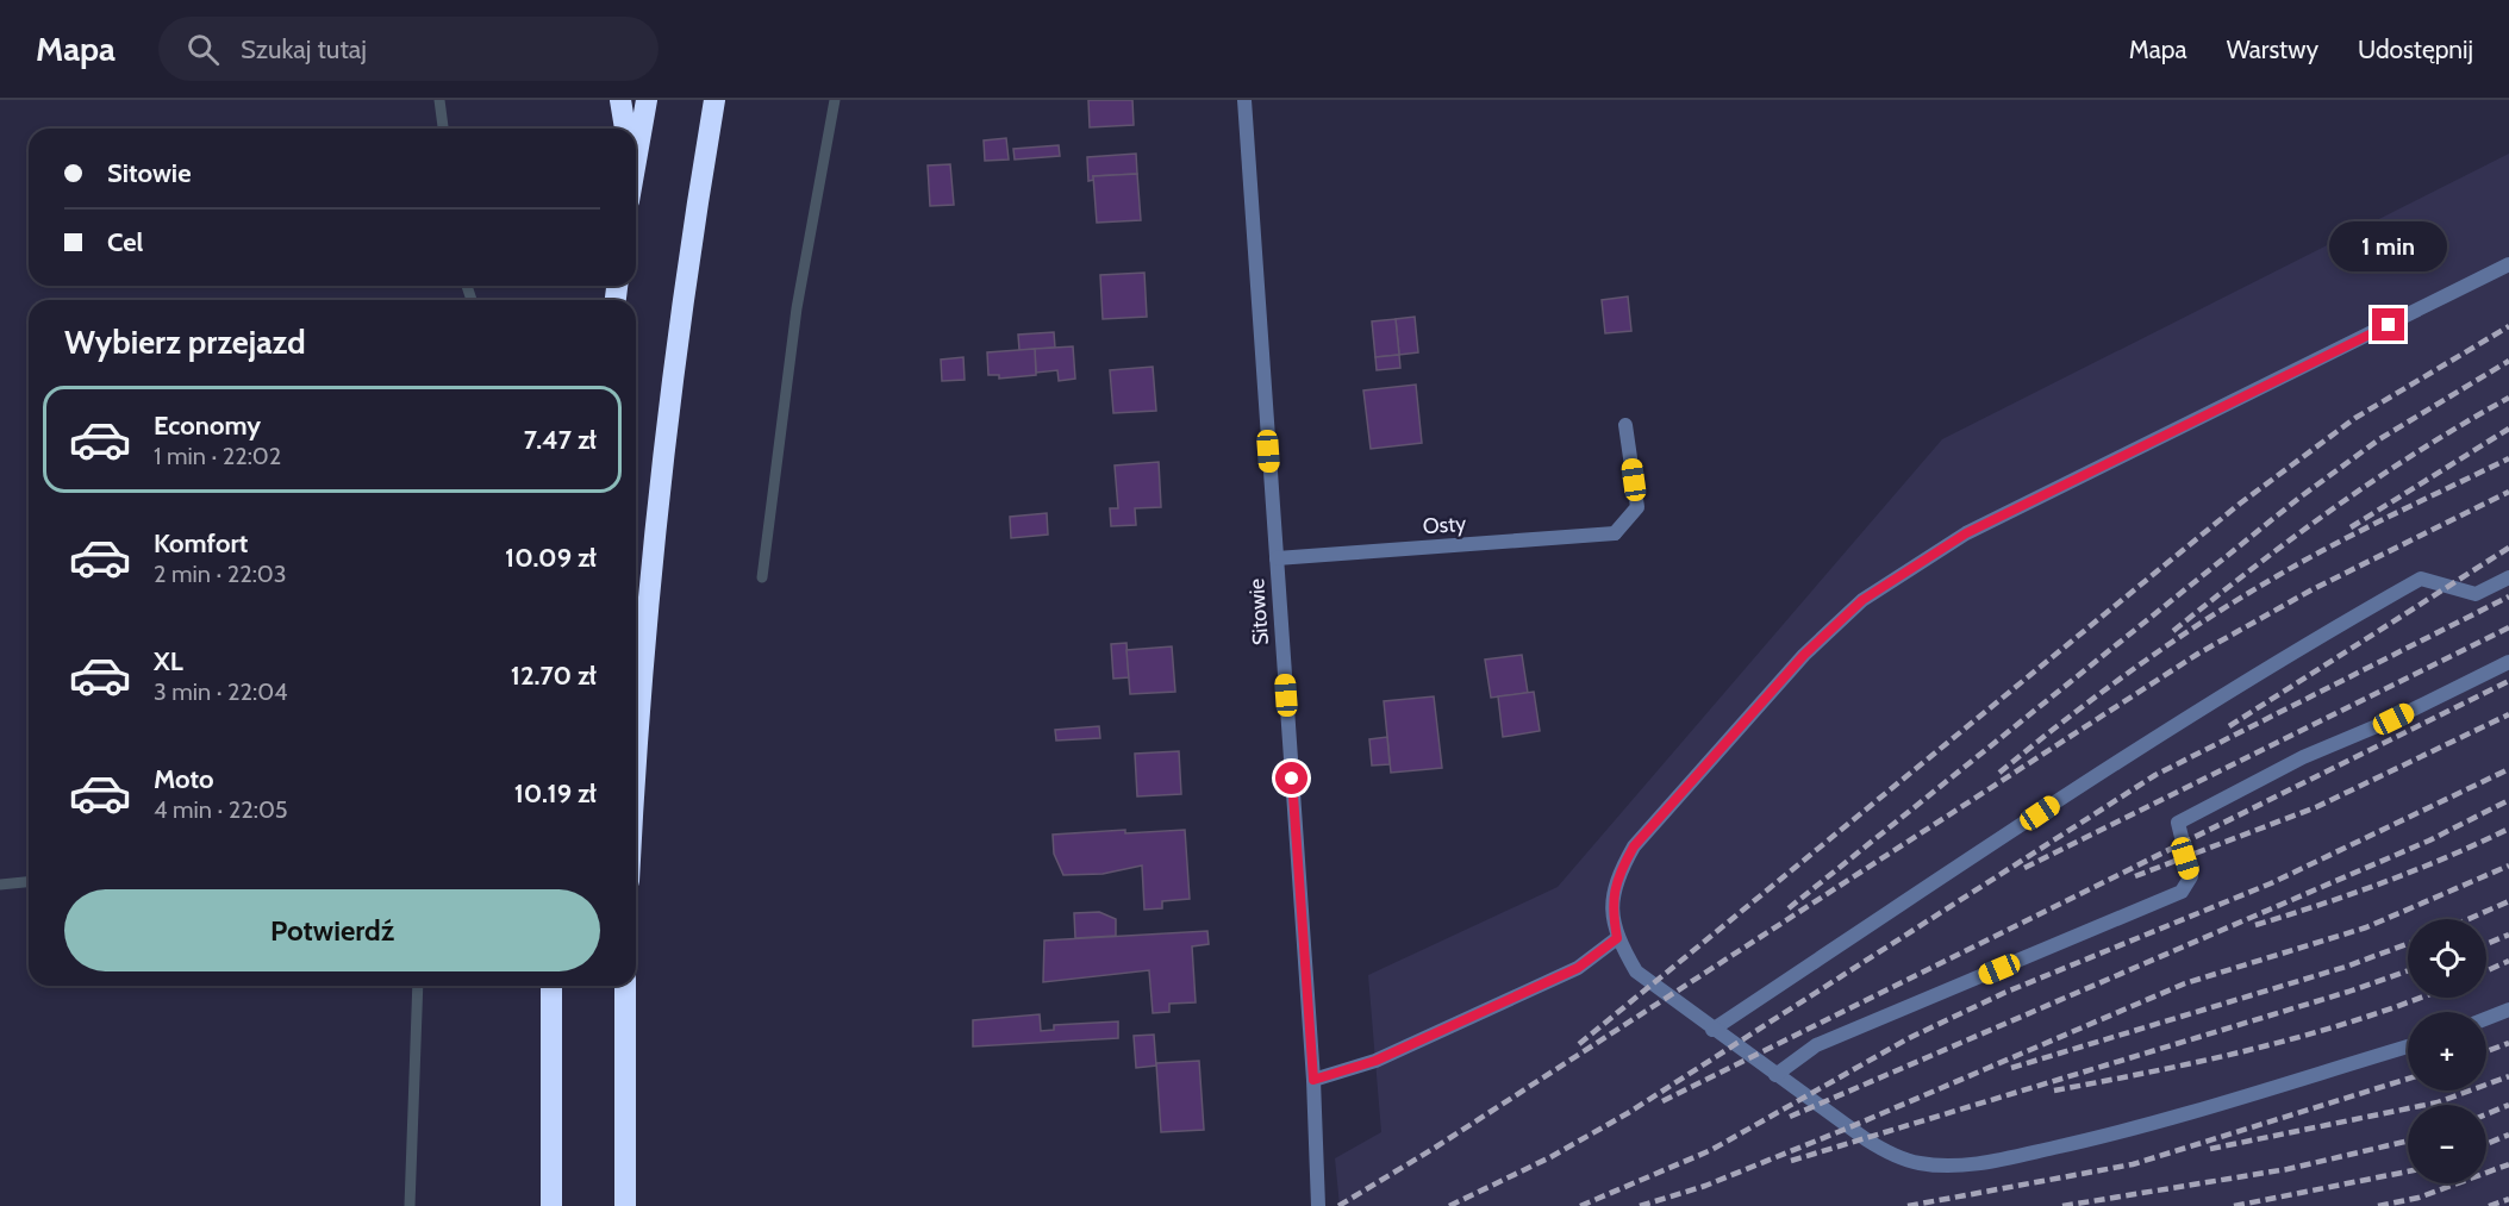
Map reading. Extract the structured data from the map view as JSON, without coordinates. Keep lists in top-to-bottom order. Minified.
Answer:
{"streets":{"street":["Osty","Sitowie"]},"crossings":[["Osty","Sitowie"]],"page":{"header":"Mapa","search":"Szukaj tutaj","nav":["Mapa","Warstwy","Udostępnij"],"banner":["Sitowie","Cel"],"bubble":"1 min","heading":"Wybierz przejazd","list":[{"name":"Economy","note":"1 min · 22:02","value":"7.47 zł"},{"name":"Komfort","note":"2 min · 22:03","value":"10.09 zł"},{"name":"XL","note":"3 min · 22:04","value":"12.70 zł"},{"name":"Moto","note":"4 min · 22:05","value":"10.19 zł"}],"buttons":"Potwierdź","map_buttons":["+","−"]}}
